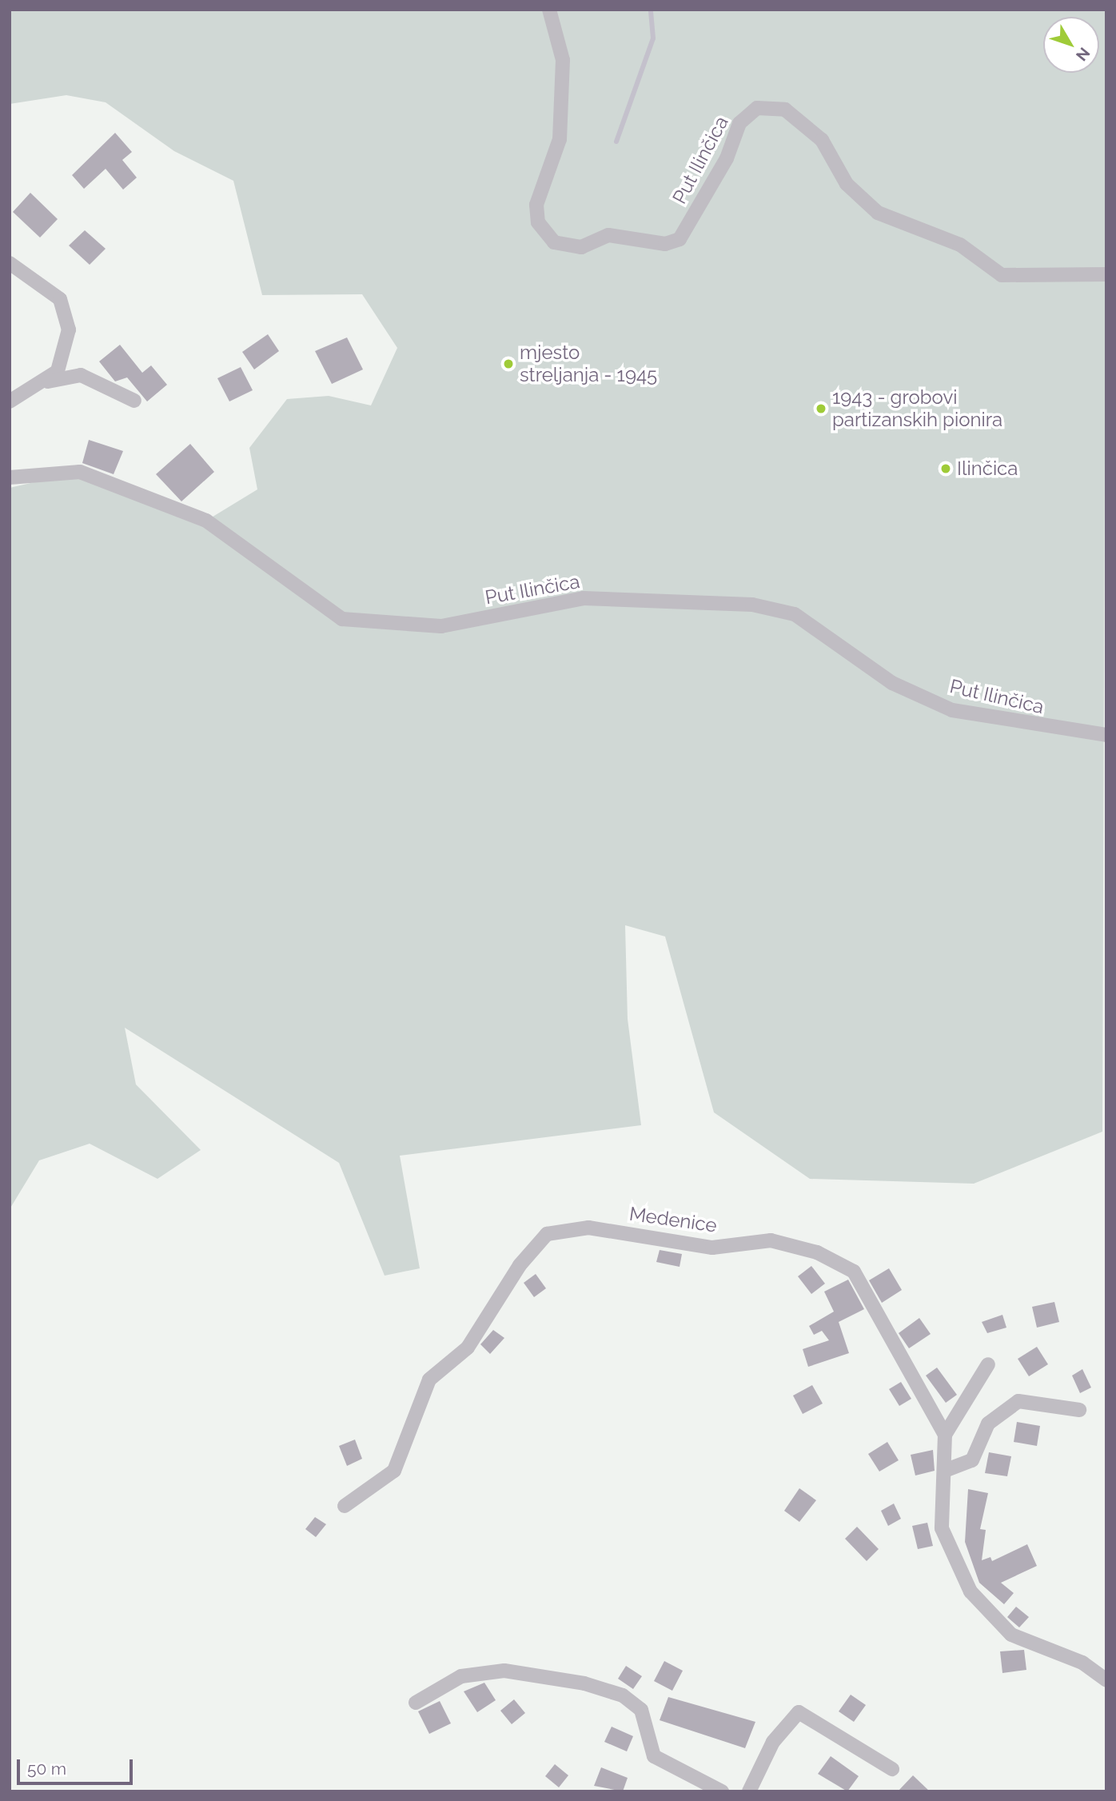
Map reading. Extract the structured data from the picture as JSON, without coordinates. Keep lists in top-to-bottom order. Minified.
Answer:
{"streets":{"street":["Put Ilinčica","Medenice"]},"places":["mjesto streljanja - 1945","1943 - grobovi partizanskih pionira","Ilinčica"],"scale_bar":"50 m","north":"bottom right"}
